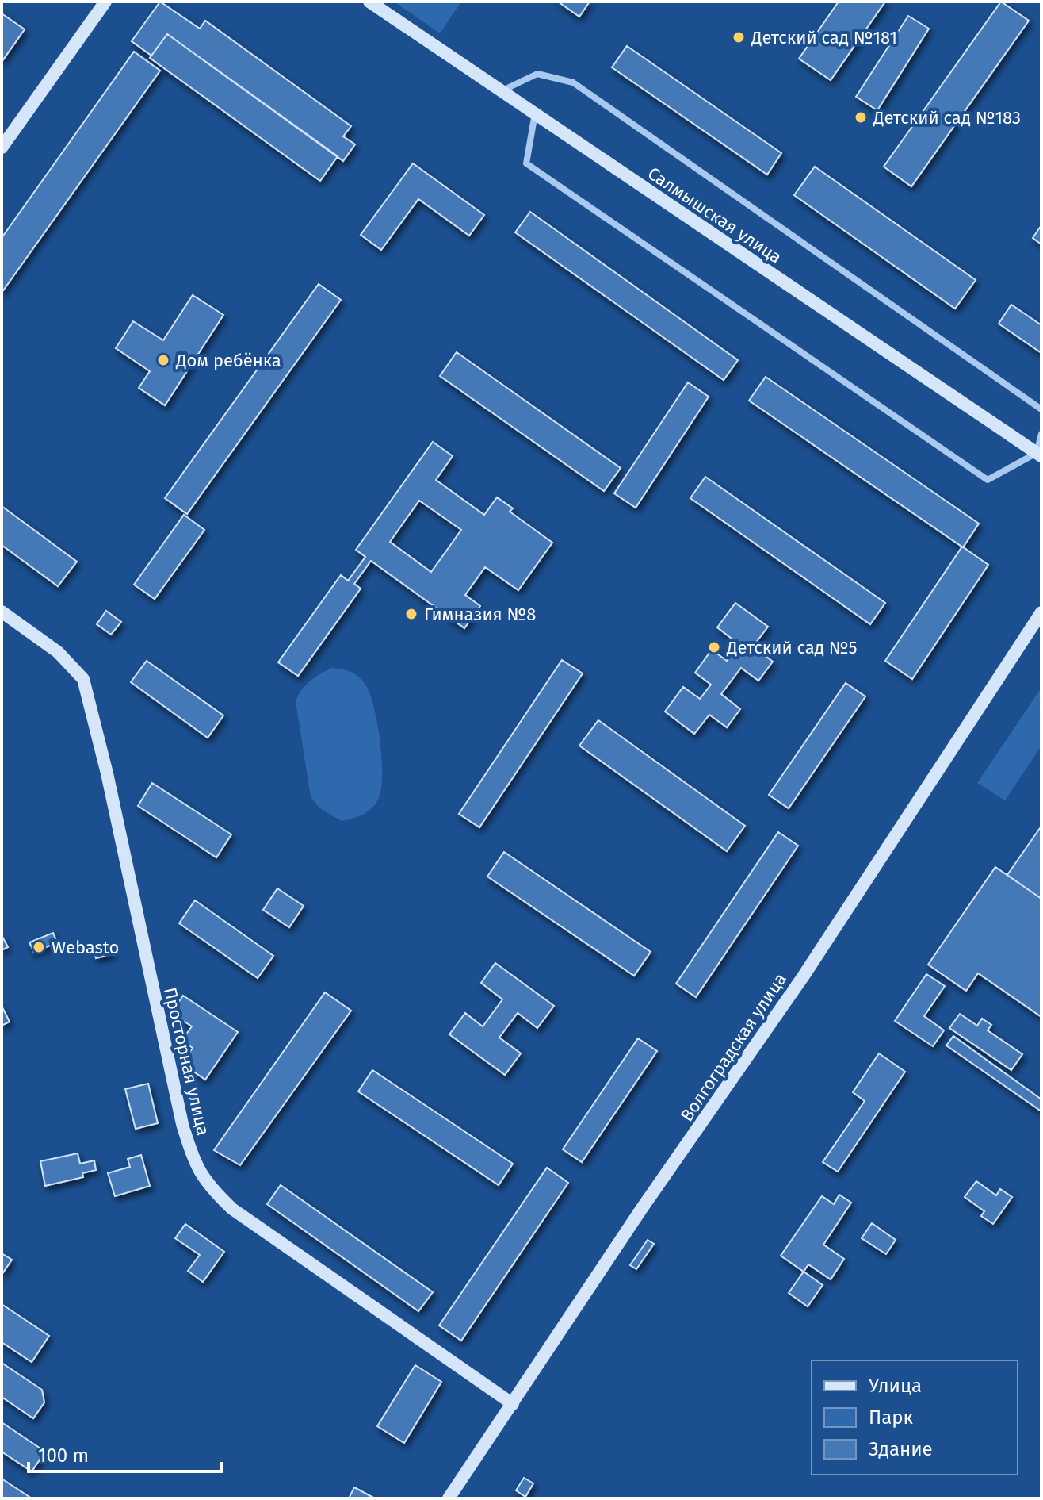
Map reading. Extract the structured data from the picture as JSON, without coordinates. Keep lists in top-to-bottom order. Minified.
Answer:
{"streets":{"main road":["Салмышская улица","Волгоградская улица","Просторная улица"]},"crossings":[["Волгоградская улица","Просторная улица"]],"places":["Детский сад №181","Детский сад №183","Дом ребёнка","Гимназия №8","Детский сад №5","Webasto"],"legend":["Улица","Парк","Здание"],"scale_bar":"100 m"}
